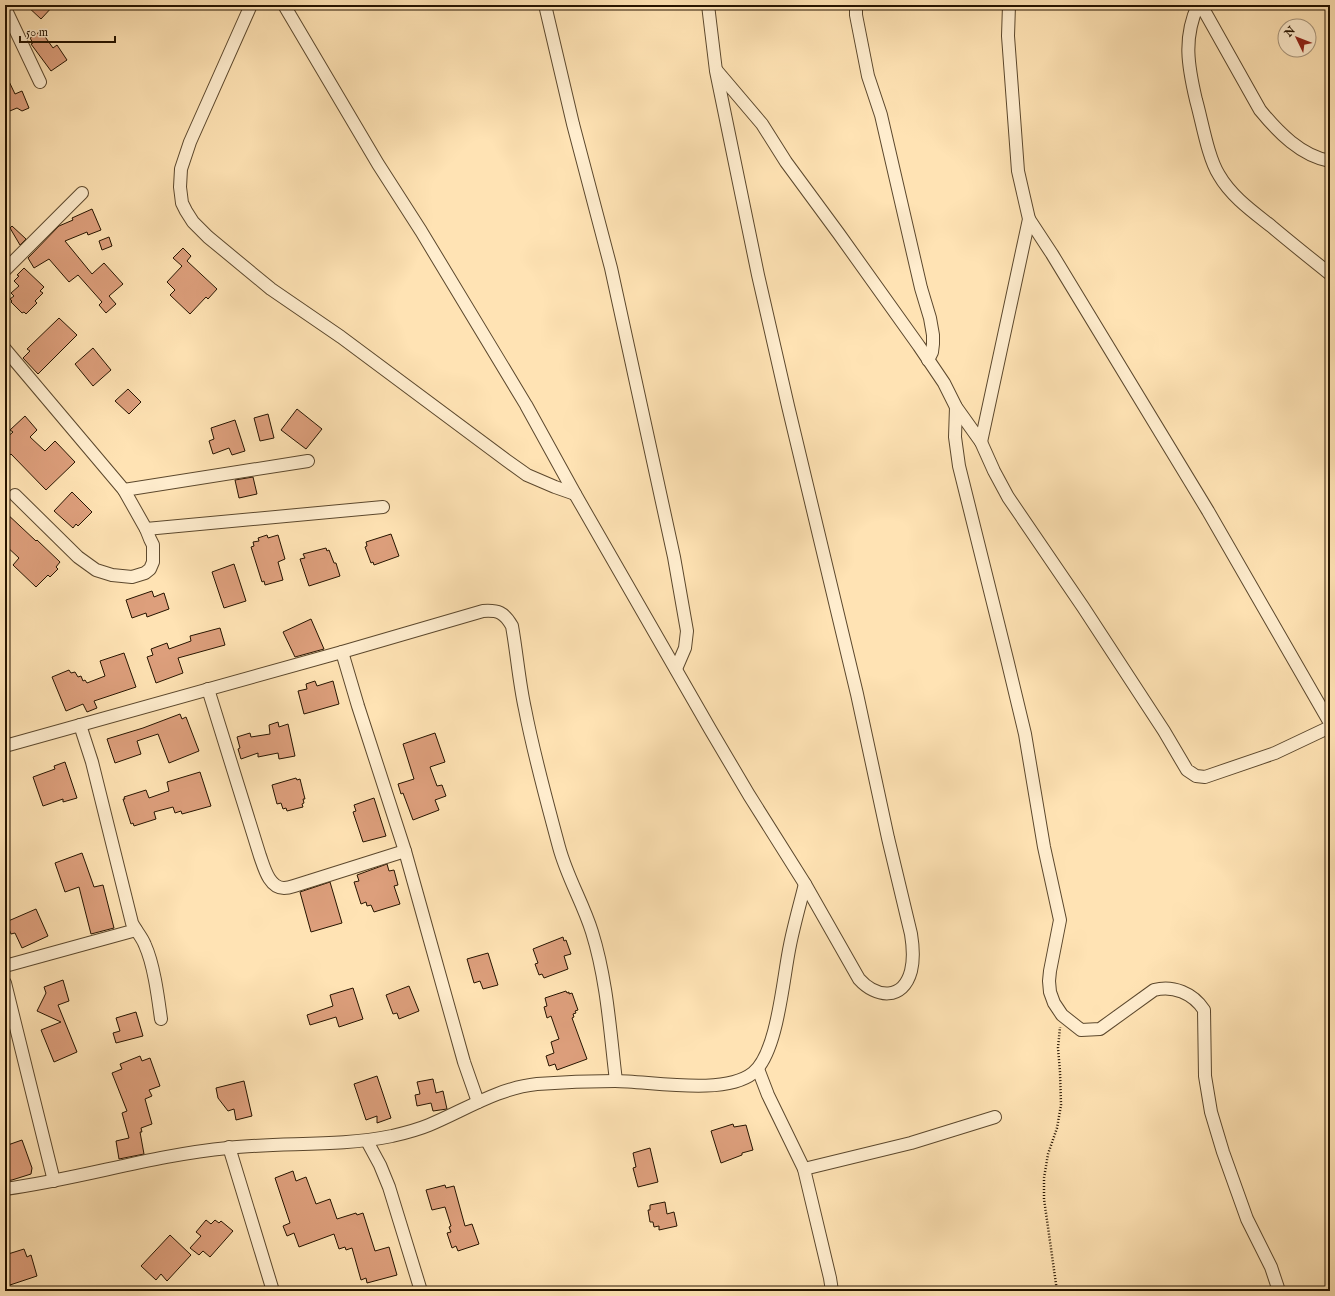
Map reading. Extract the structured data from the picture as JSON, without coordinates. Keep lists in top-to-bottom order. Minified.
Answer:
{"scale_bar":"50 m","north":"top left"}
